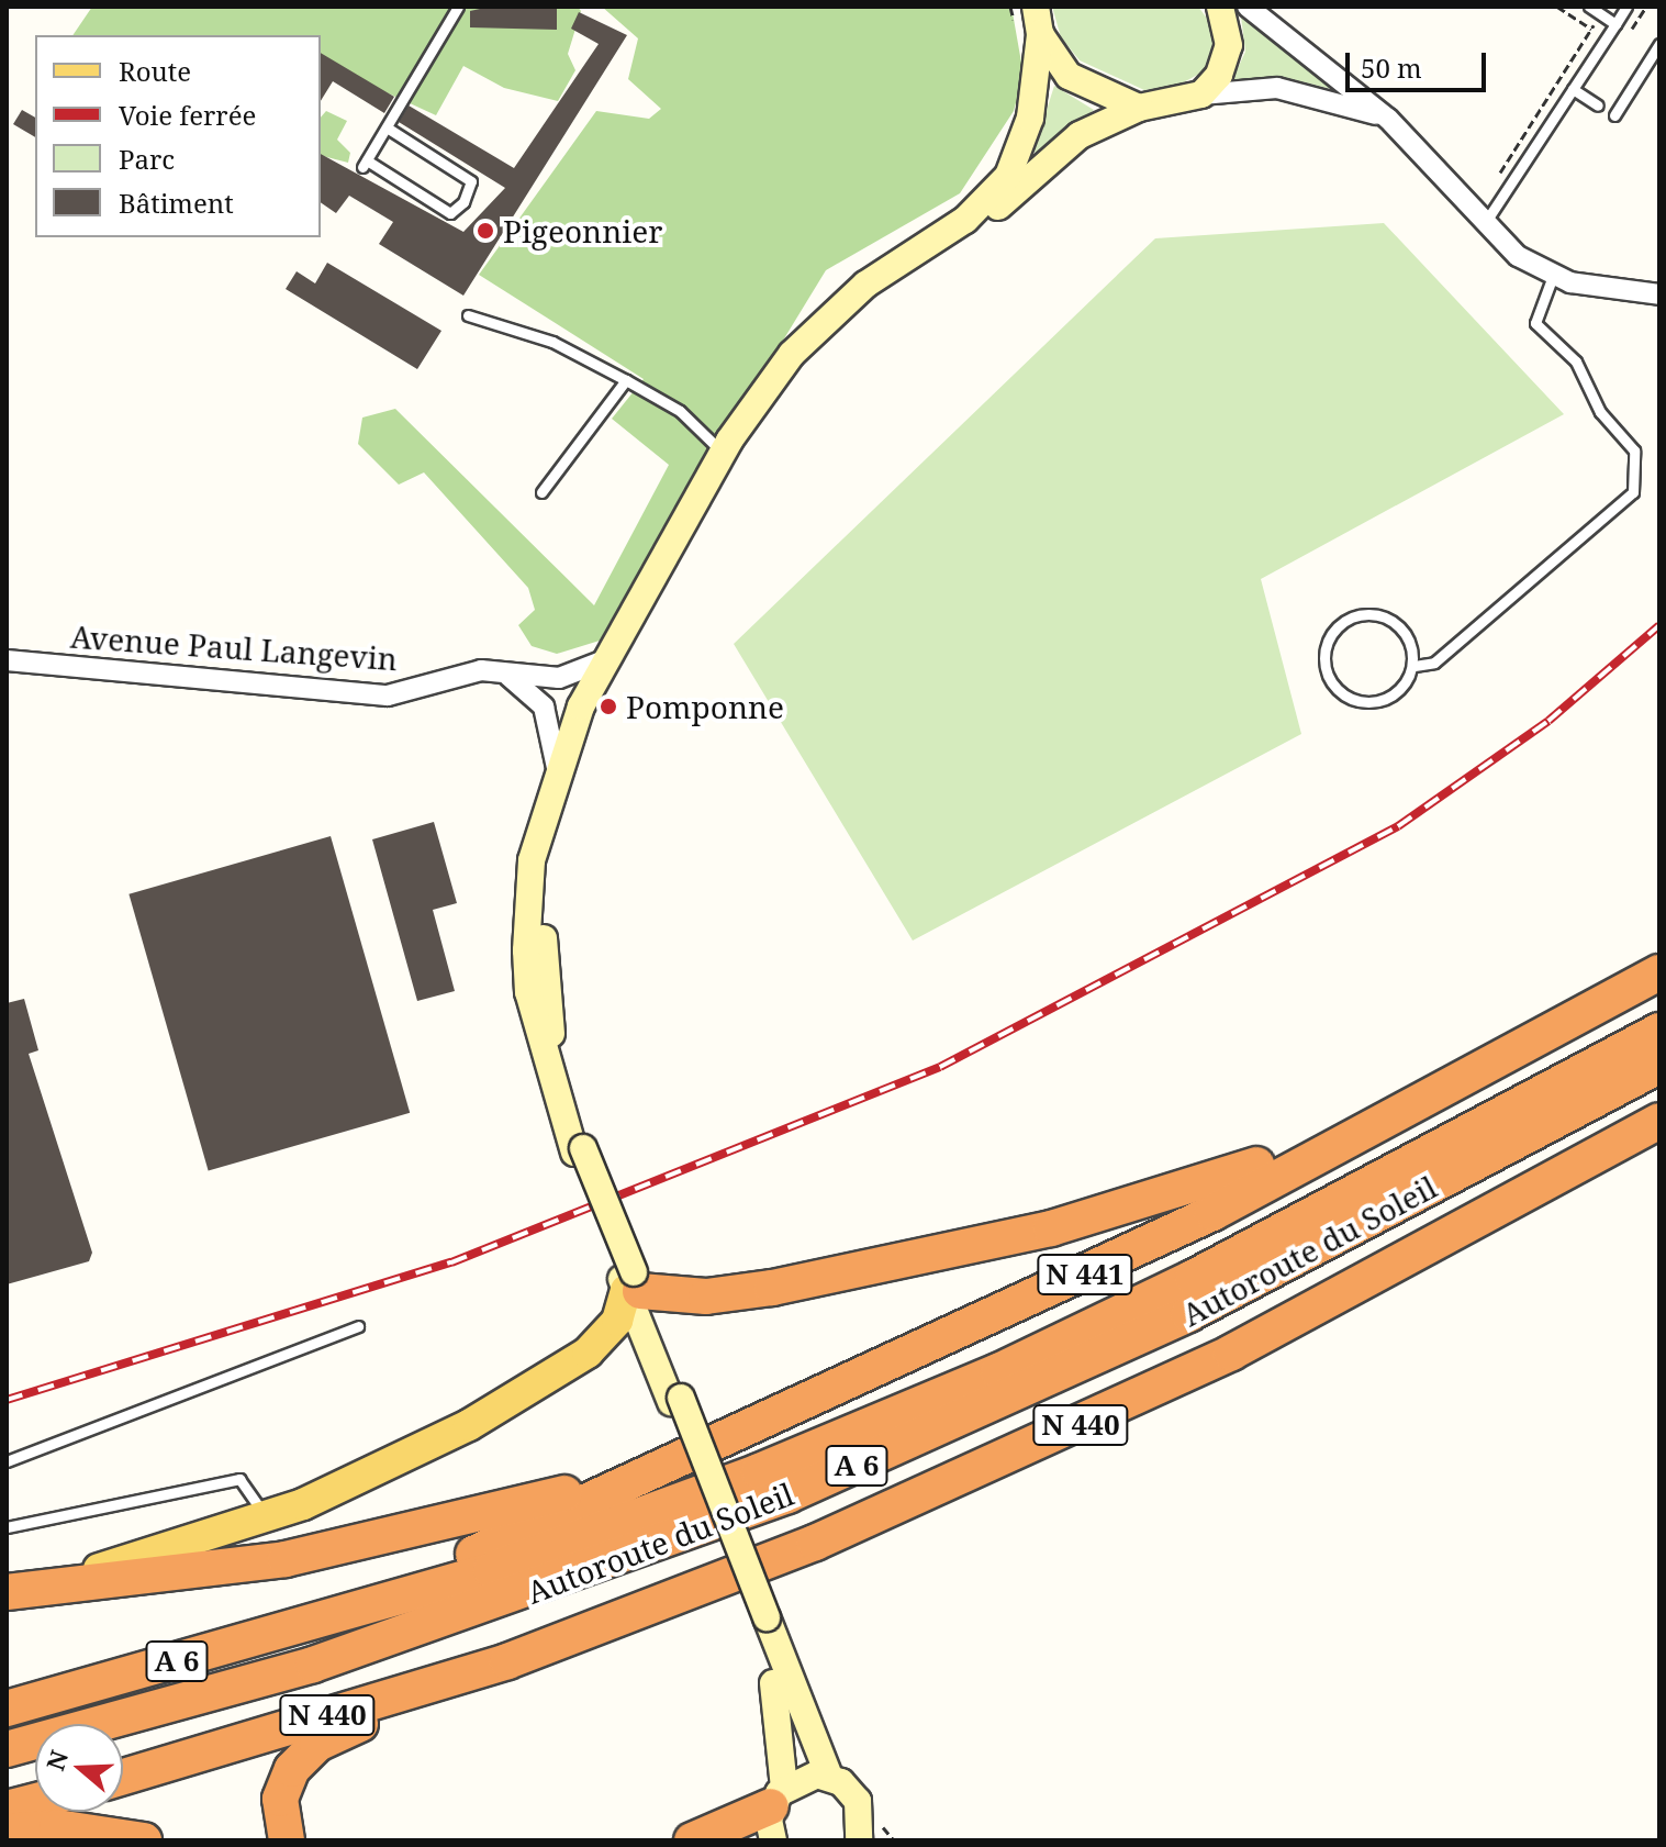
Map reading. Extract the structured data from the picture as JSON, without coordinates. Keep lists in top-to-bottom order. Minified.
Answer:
{"streets":{"highway":["Autoroute du Soleil","N 441","N 440","A 6"],"street":["Avenue Paul Langevin"]},"crossings":[["Autoroute du Soleil","N 441"]],"places":["Pigeonnier","Pomponne"],"legend":["Route","Voie ferrée","Parc","Bâtiment"],"scale_bar":"50 m","north":"left"}
